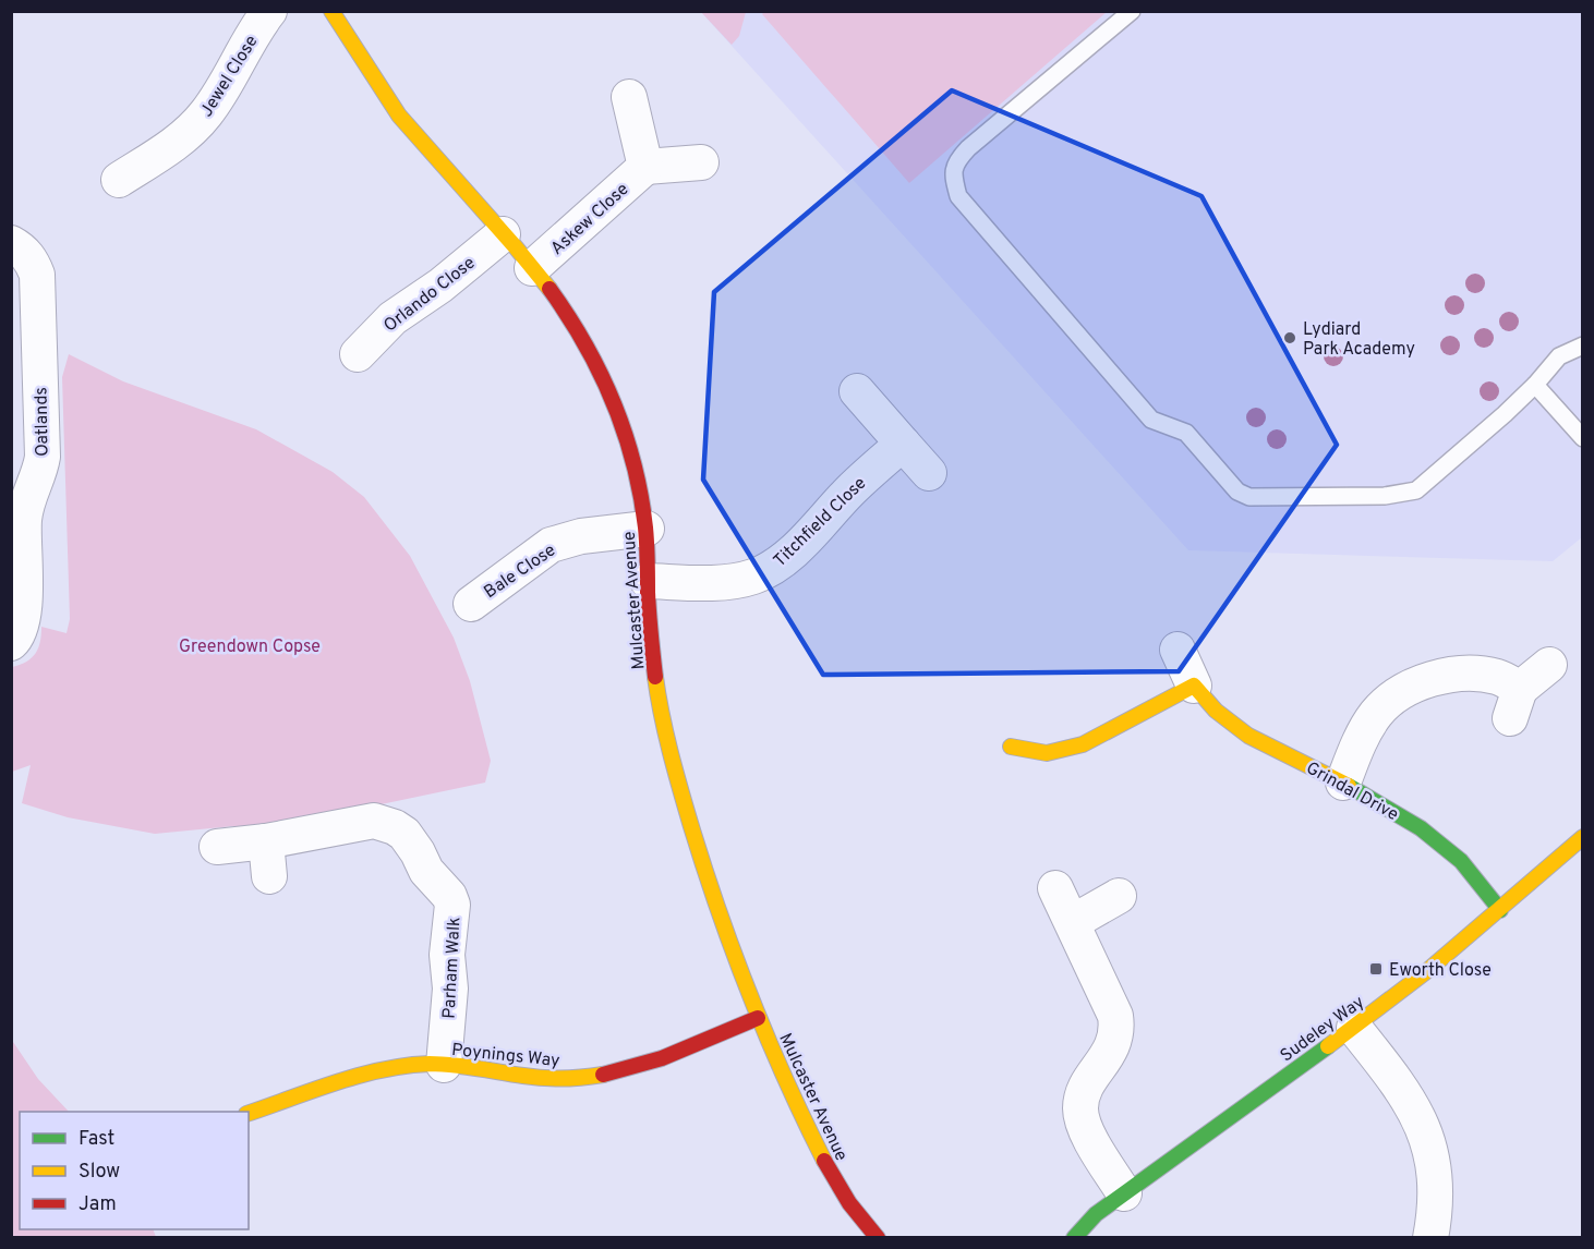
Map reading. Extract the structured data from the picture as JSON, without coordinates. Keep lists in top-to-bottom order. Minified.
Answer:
{"streets":{"street":["Jewel Close","Askew Close","Orlando Close","Oatlands","Titchfield Close","Bale Close","Mulcaster Avenue","Grindal Drive","Parham Walk","Sudeley Way","Poynings Way"]},"crossings":[["Askew Close","Mulcaster Avenue"],["Orlando Close","Mulcaster Avenue"],["Titchfield Close","Mulcaster Avenue"],["Bale Close","Mulcaster Avenue"],["Mulcaster Avenue","Poynings Way"],["Grindal Drive","Sudeley Way"],["Parham Walk","Poynings Way"]],"parks":["Greendown Copse"],"places":{"other":["Lydiard Park Academy"],"transit":["Eworth Close"]},"legend":["Fast","Slow","Jam"]}
